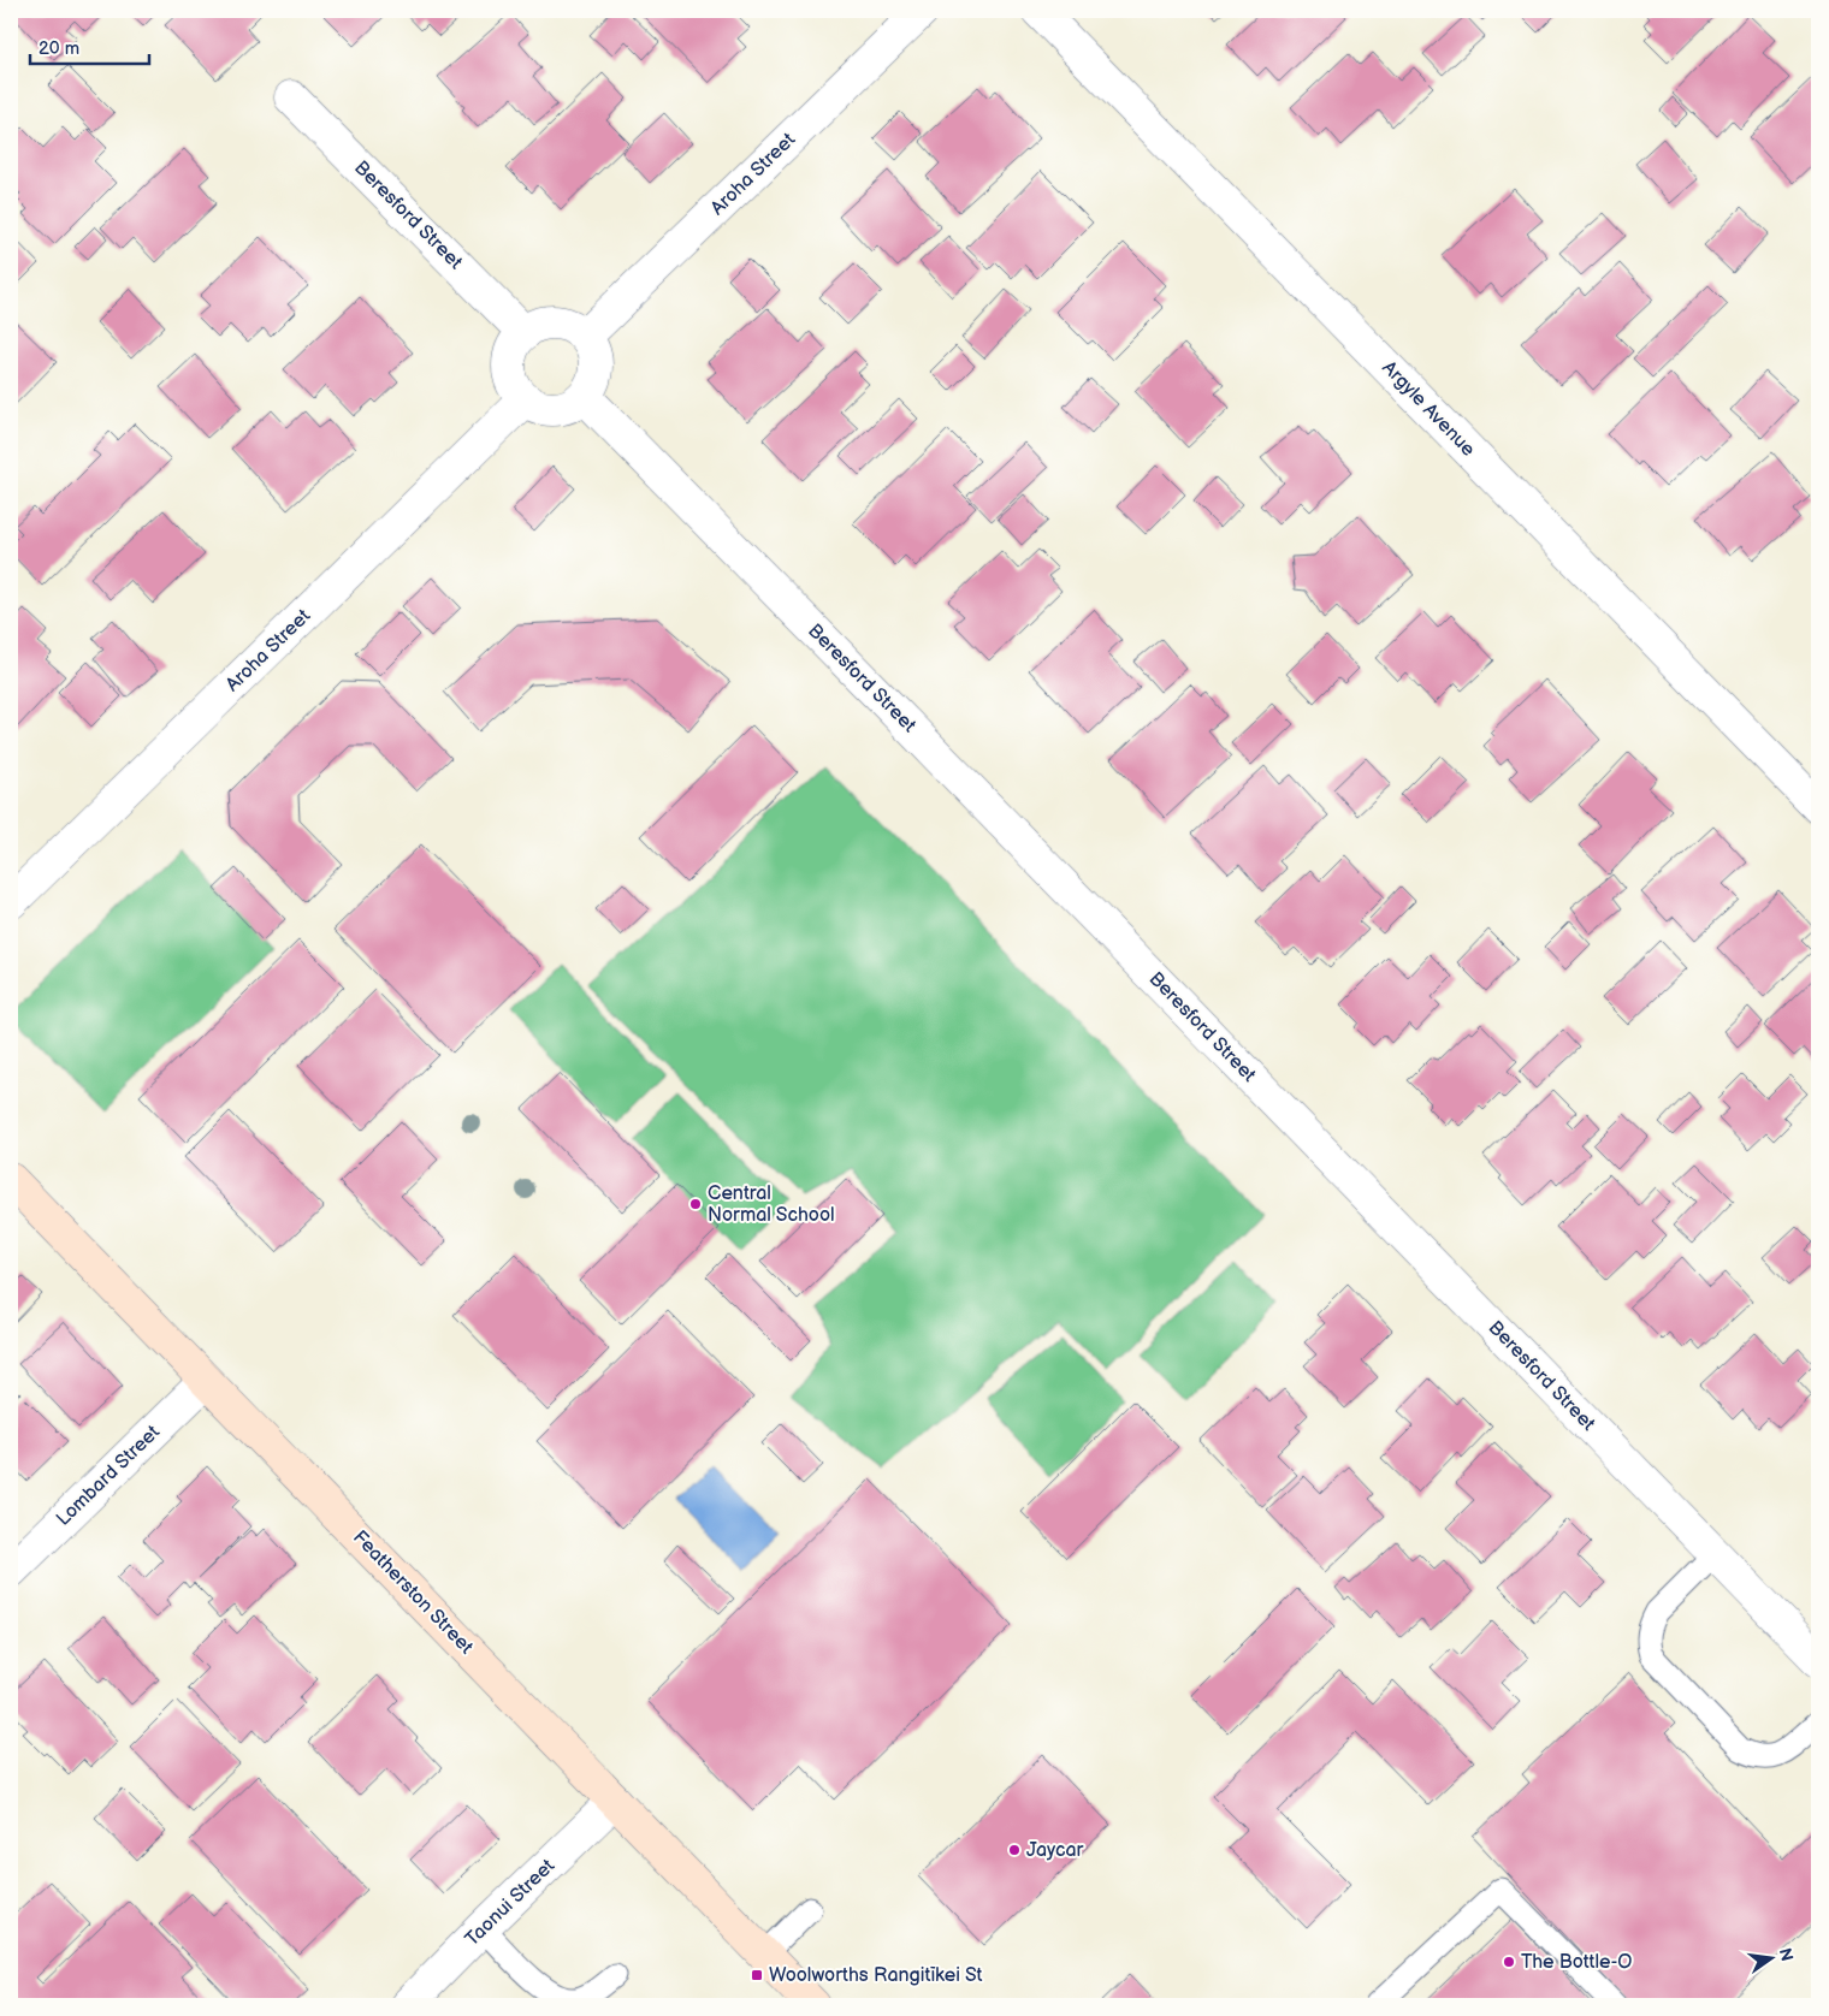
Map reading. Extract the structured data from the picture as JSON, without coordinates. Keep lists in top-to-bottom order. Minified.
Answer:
{"streets":{"main road":["Featherston Street"],"street":["Aroha Street","Beresford Street","Argyle Avenue","Lombard Street","Taonui Street"]},"crossings":[["Aroha Street","Beresford Street"],["Lombard Street","Featherston Street"],["Featherston Street","Taonui Street"]],"places":{"other":["Central Normal School","Jaycar","The Bottle-O"],"transit":["Woolworths Rangitīkei St"]},"scale_bar":"20 m","north":"right"}
